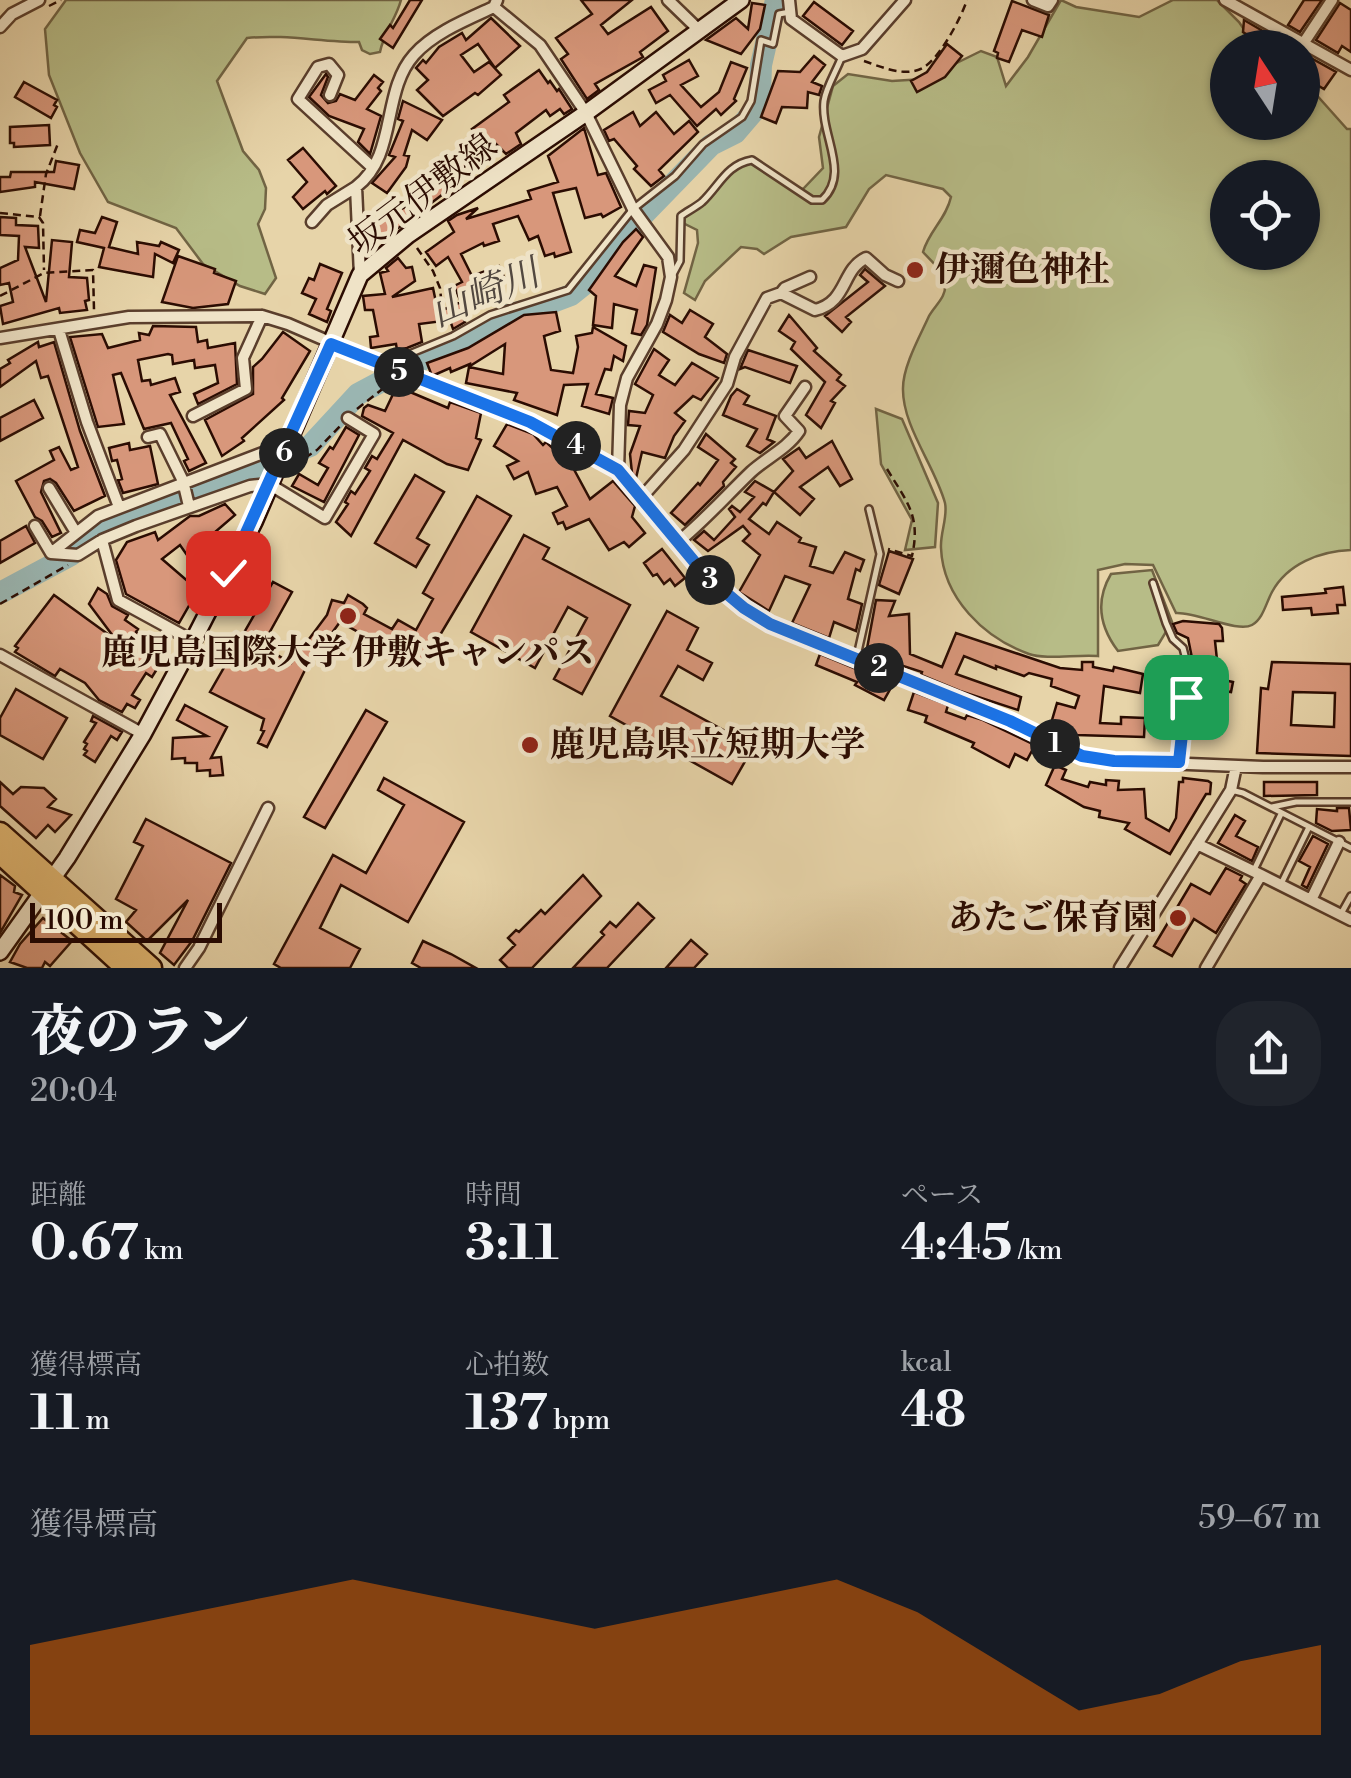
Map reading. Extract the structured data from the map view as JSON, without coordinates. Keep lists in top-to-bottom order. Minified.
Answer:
{"streets":{"main road":["坂元伊敷線"]},"water":["山崎川"],"places":["伊邇色神社","鹿児島国際大学 伊敷キャンパス","鹿児島県立短期大学","あたご保育園"],"scale_bar":"100 m","north":"top","page":{"pins":["5","4","6","3","2","1"],"scale":"100 m","heading":["夜のラン","20:04"],"stats":[["距離","0.67 km"],["時間","3:11"],["ペース","4:45 /km"],["獲得標高","11 m"],["心拍数","137 bpm"],["kcal","48"]],"chart":["獲得標高","59–67 m"]}}
